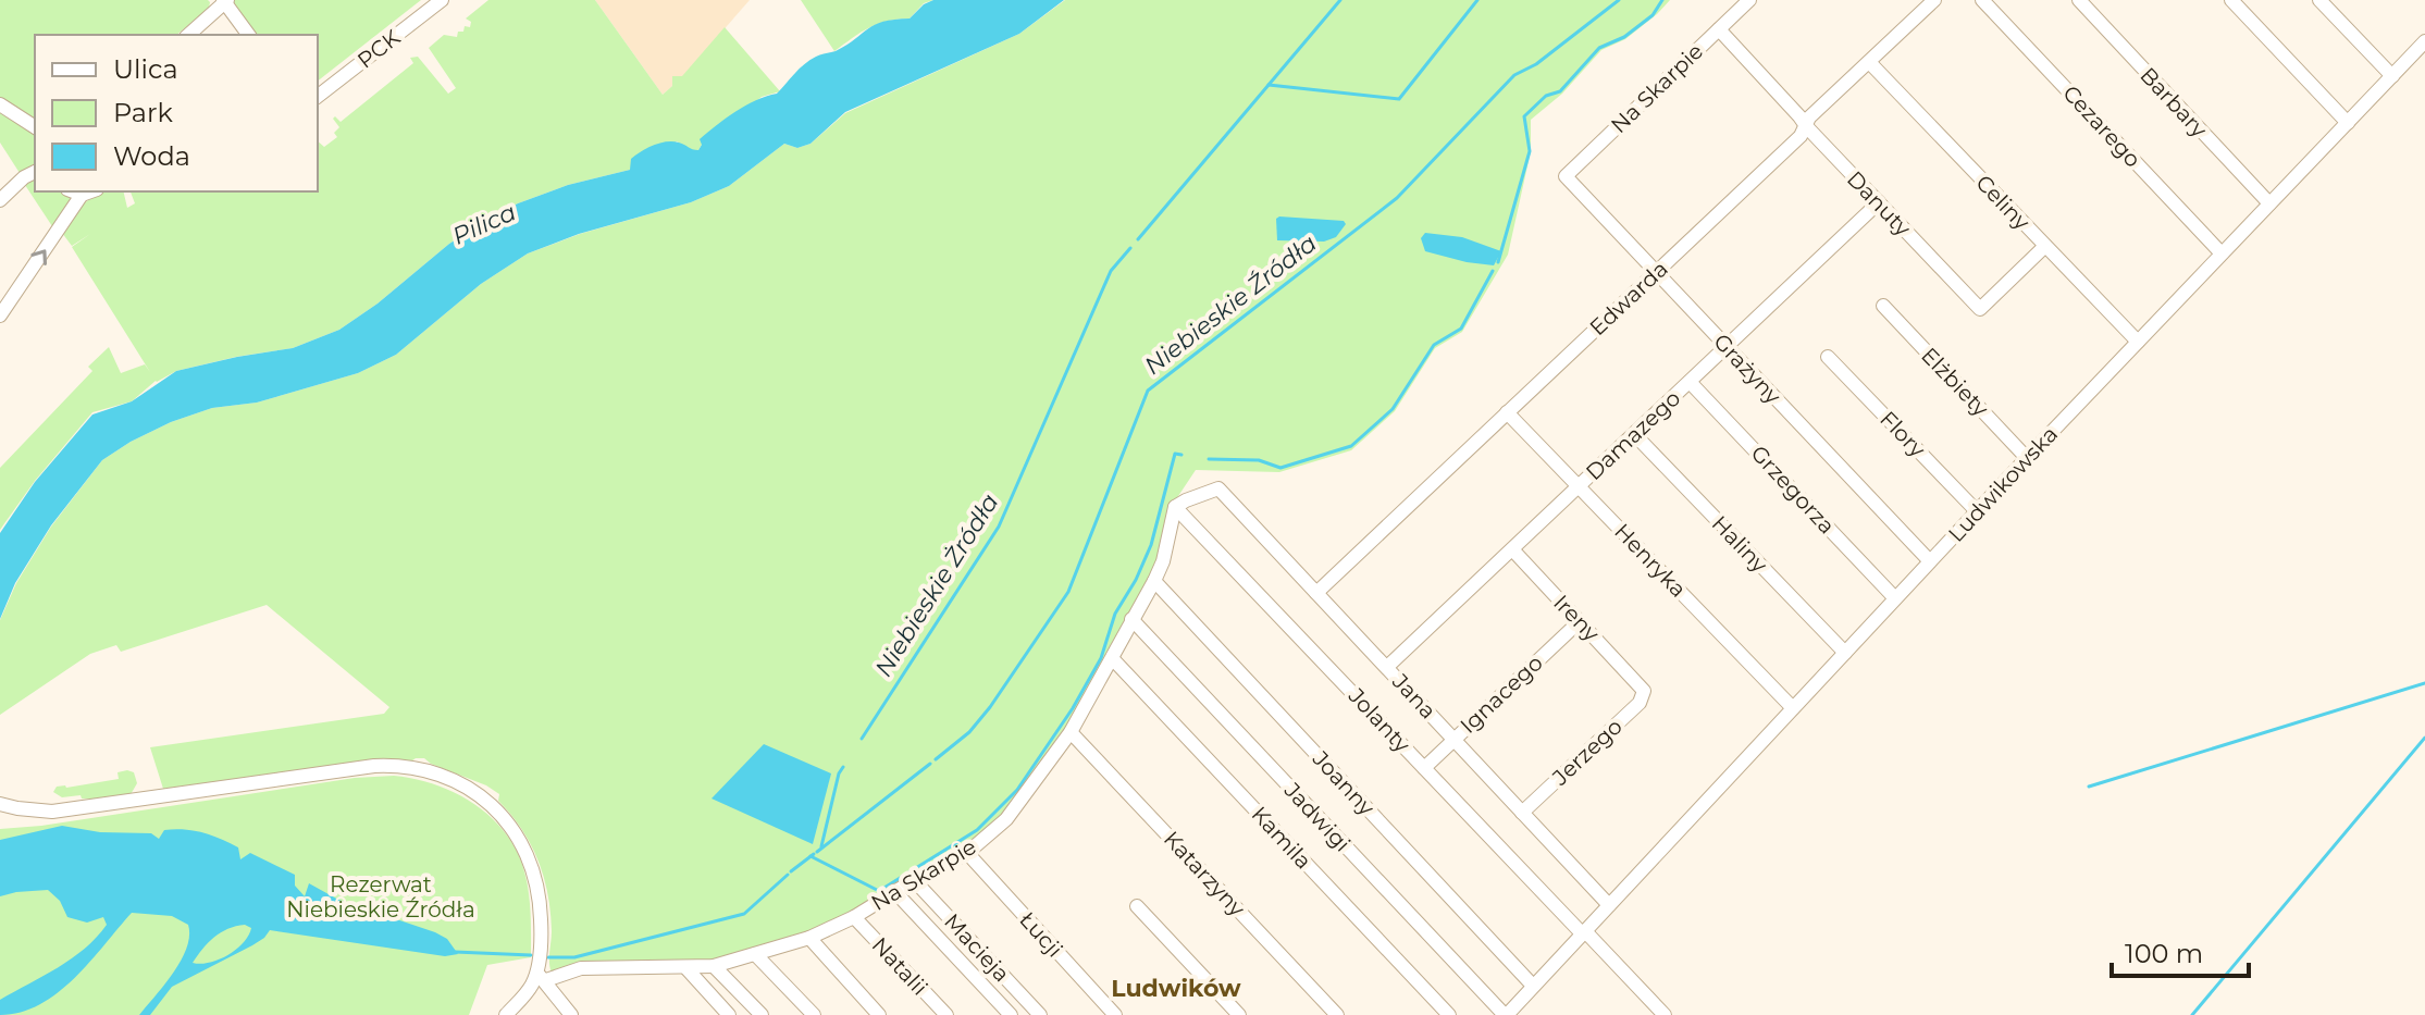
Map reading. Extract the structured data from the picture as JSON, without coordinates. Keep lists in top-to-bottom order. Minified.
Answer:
{"streets":{"street":["PCK","Na Skarpie","Barbary","Cezarego","Celiny","Danuty","Edwarda","Grażyny","Elżbiety","Flory","Damazego","Ludwikowska","Grzegorza","Haliny","Henryka","Ireny","Ignacego","Jana","Jolanty","Jerzego","Joanny","Jadwigi","Kamila","Katarzyny","Łucji","Macieja","Natalii"]},"crossings":[["Na Skarpie","Danuty"],["Na Skarpie","Grażyny"],["Na Skarpie","Jana"],["Na Skarpie","Jolanty"],["Na Skarpie","Joanny"],["Na Skarpie","Jadwigi"],["Na Skarpie","Kamila"],["Na Skarpie","Katarzyny"],["Na Skarpie","Łucji"],["Na Skarpie","Macieja"],["Na Skarpie","Natalii"],["Barbary","Ludwikowska"],["Cezarego","Ludwikowska"],["Celiny","Danuty"],["Celiny","Edwarda"],["Celiny","Ludwikowska"],["Danuty","Edwarda"],["Danuty","Damazego"],["Edwarda","Grażyny"],["Edwarda","Henryka"],["Edwarda","Jana"],["Grażyny","Damazego"],["Grażyny","Ludwikowska"],["Elżbiety","Ludwikowska"],["Flory","Ludwikowska"],["Damazego","Grzegorza"],["Damazego","Haliny"],["Damazego","Henryka"],["Damazego","Ireny"],["Damazego","Jana"],["Ludwikowska","Grzegorza"],["Ludwikowska","Haliny"],["Ludwikowska","Henryka"],["Ludwikowska","Jana"],["Ludwikowska","Jolanty"],["Ludwikowska","Joanny"],["Ludwikowska","Jadwigi"],["Ireny","Ignacego"],["Ireny","Jerzego"],["Ignacego","Jana"],["Ignacego","Jolanty"],["Jana","Jolanty"],["Jana","Jerzego"]],"districts":["Ludwików"],"water":["Pilica","Niebieskie Źródła","Niebieskie Żródła"],"parks":["Rezerwat Niebieskie Źródła"],"legend":["Ulica","Park","Woda"],"scale_bar":"100 m"}
